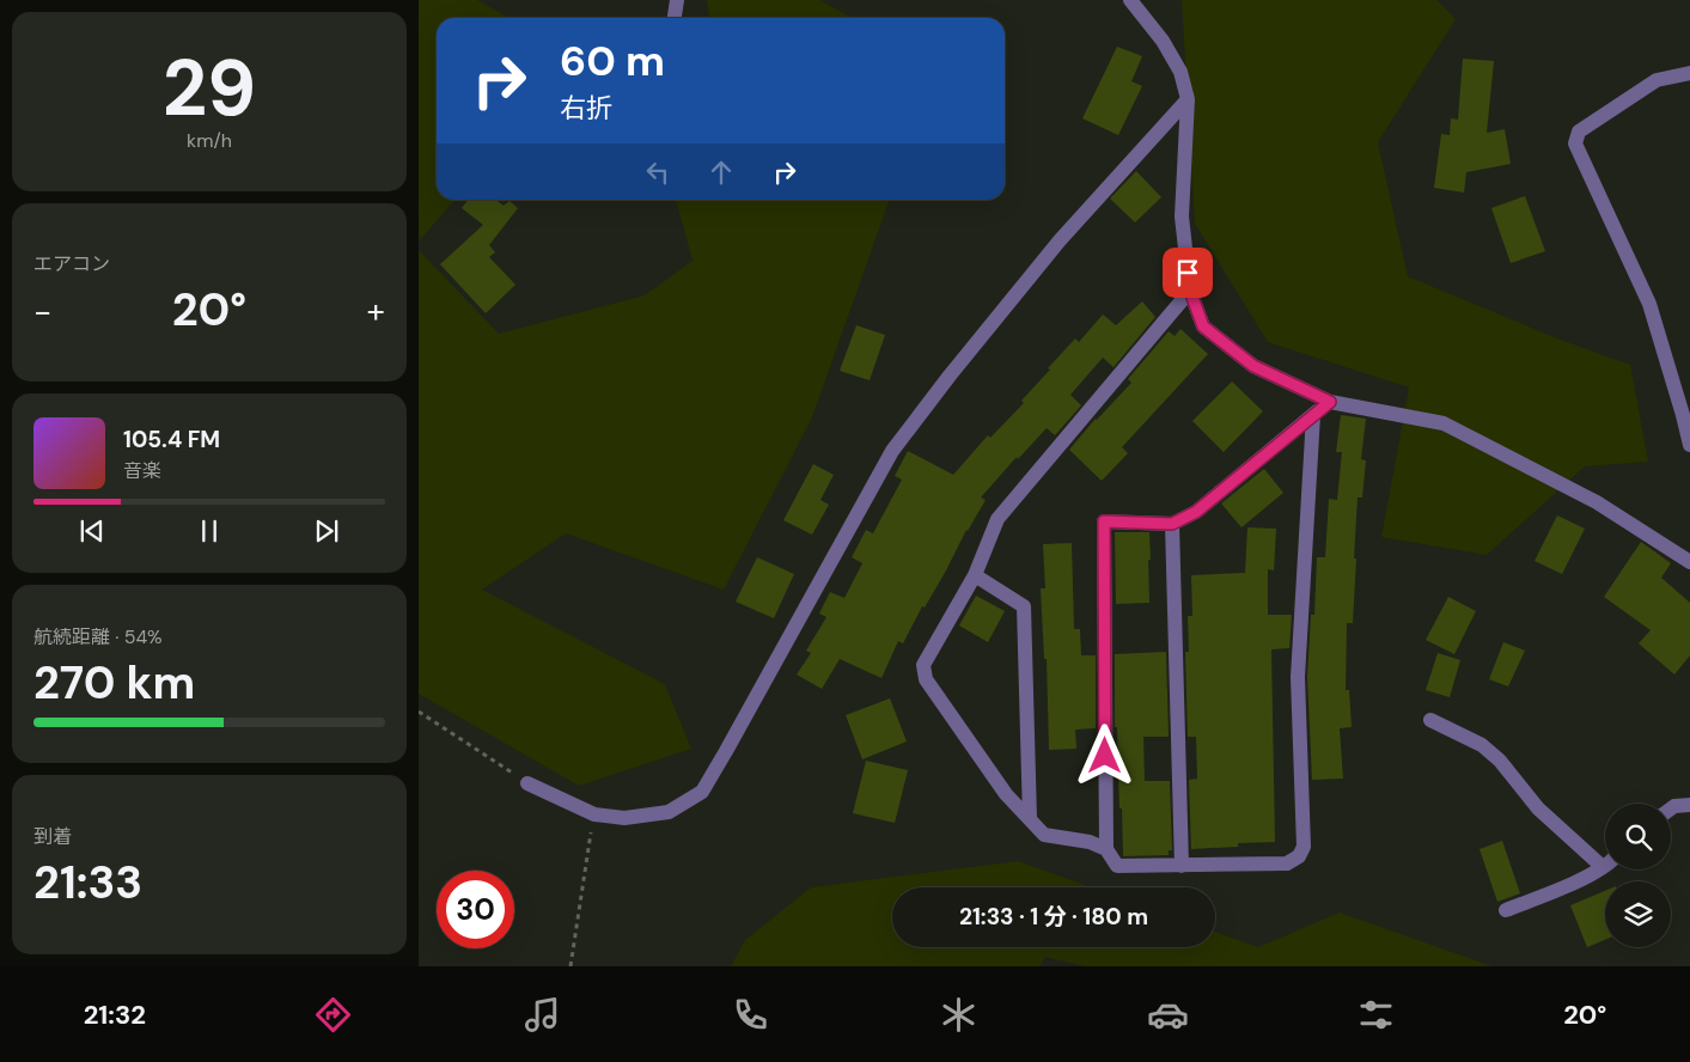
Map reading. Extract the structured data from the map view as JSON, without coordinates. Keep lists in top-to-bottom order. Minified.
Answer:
{"page":{"tile":[["29","km/h"],"エアコン",["航続距離 · 54%","270 km"],["到着","21:33"]],"turn":["60 m","右折"],"heat":["−","20°","+"],"song":["105.4 FM","音楽"],"limit":"30","trip":"21:33 · 1 分 · 180 m","tabs":["21:32","20°"]}}
